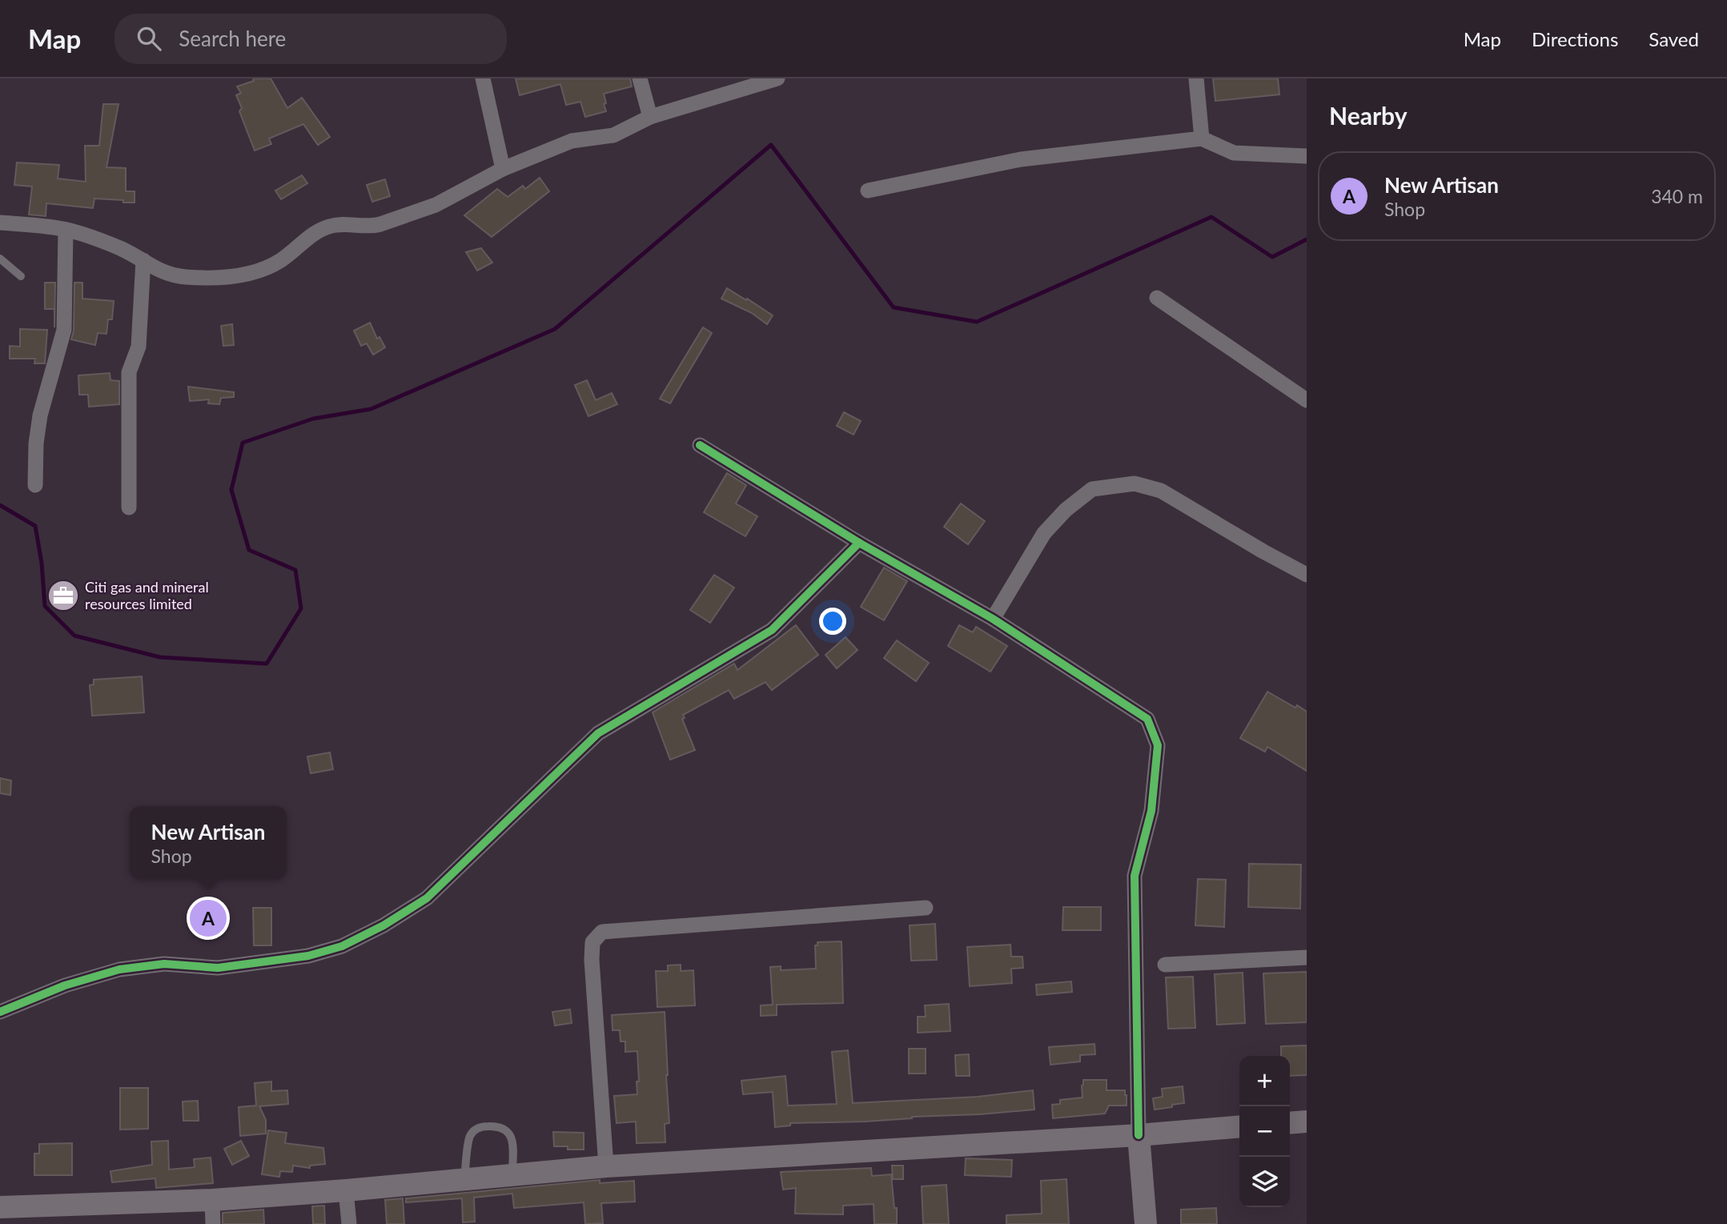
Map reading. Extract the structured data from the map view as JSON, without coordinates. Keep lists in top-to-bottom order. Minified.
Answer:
{"places":{"office":["Citi gas and mineral resources limited"]},"page":{"header":"Map","search":"Search here","nav":["Map","Directions","Saved"],"heading":"Nearby","list":[{"mark":"A","name":"New Artisan","note":"Shop","value":"340 m"}],"popup":["New Artisan","Shop"],"pins":"A","map_buttons":["+","−"]}}
